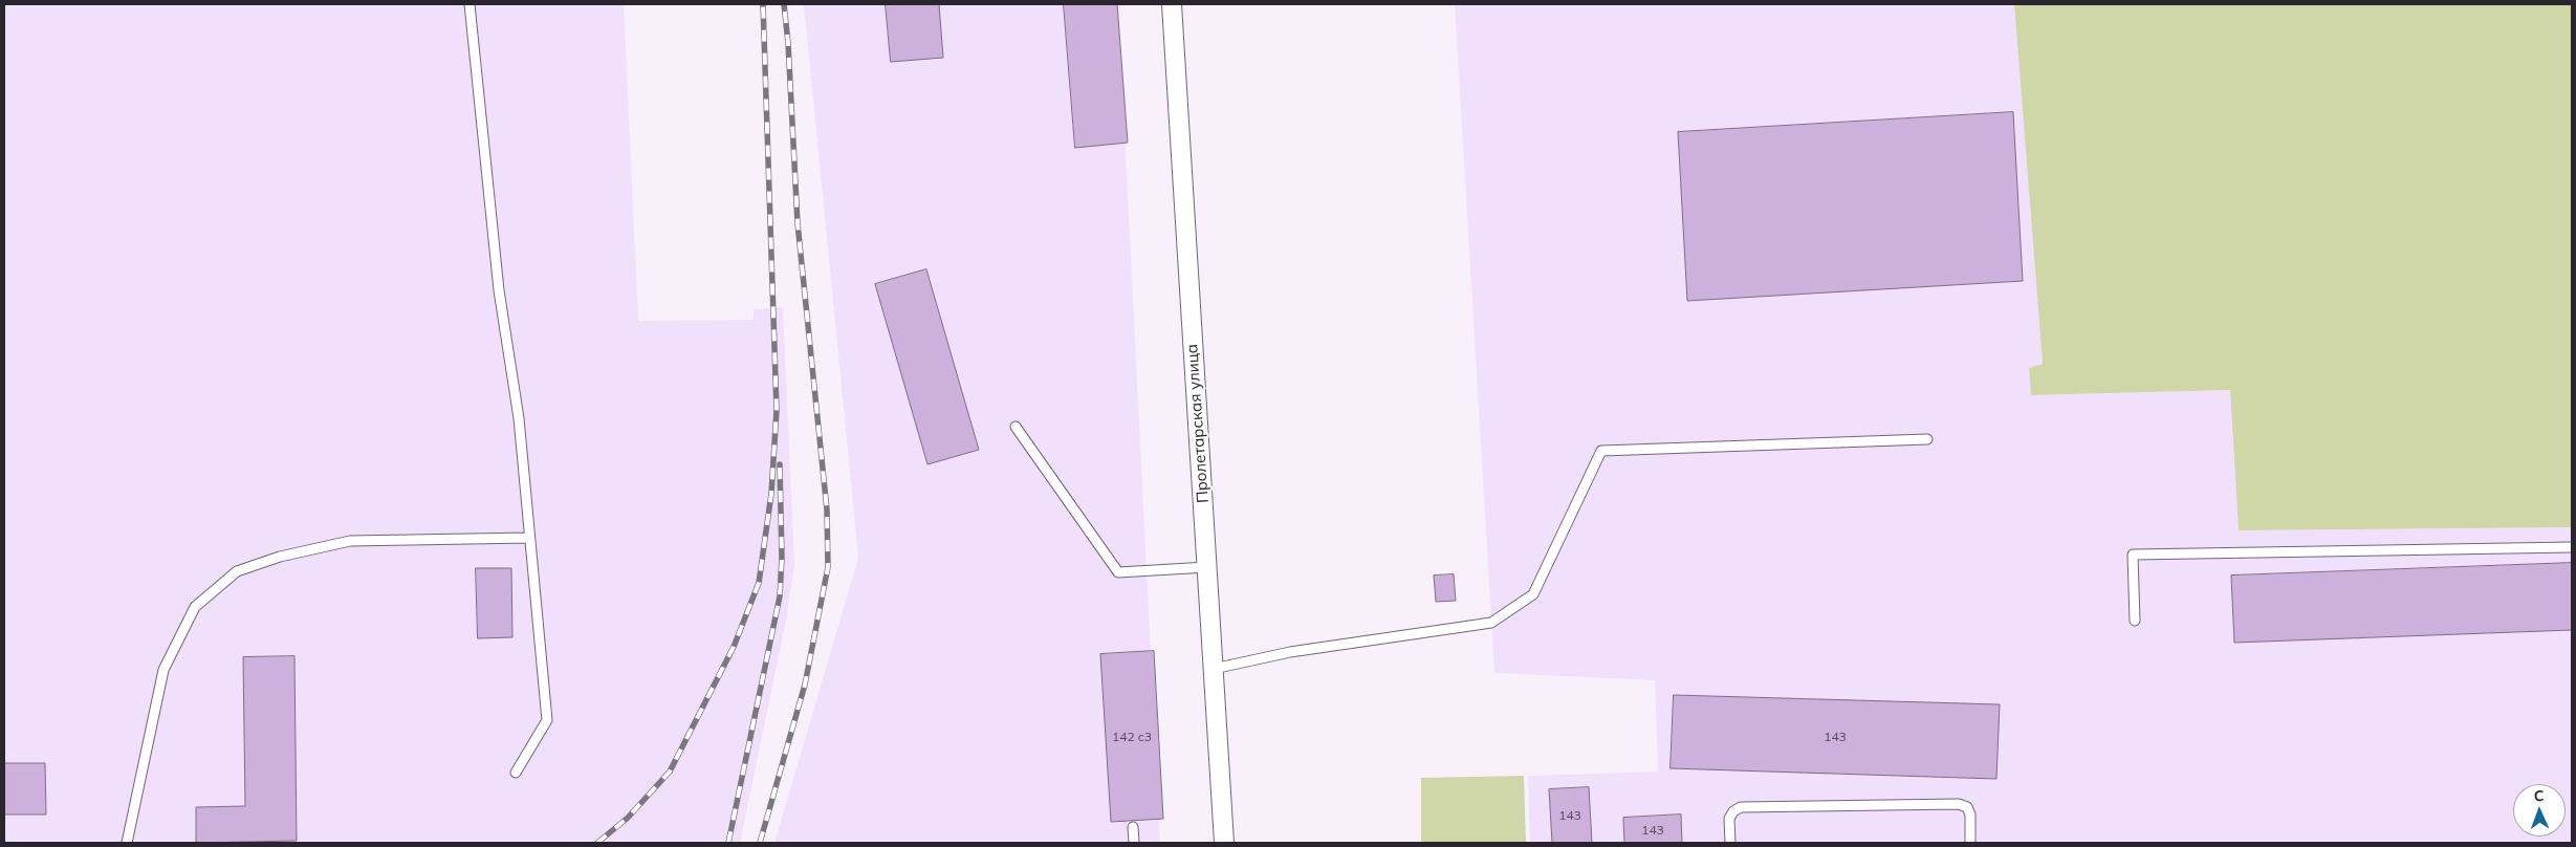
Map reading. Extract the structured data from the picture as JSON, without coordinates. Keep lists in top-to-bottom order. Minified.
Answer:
{"streets":{"street":["Пролетарская улица"]},"house_numbers":["142 с3","143","143","143"],"north":"top"}
